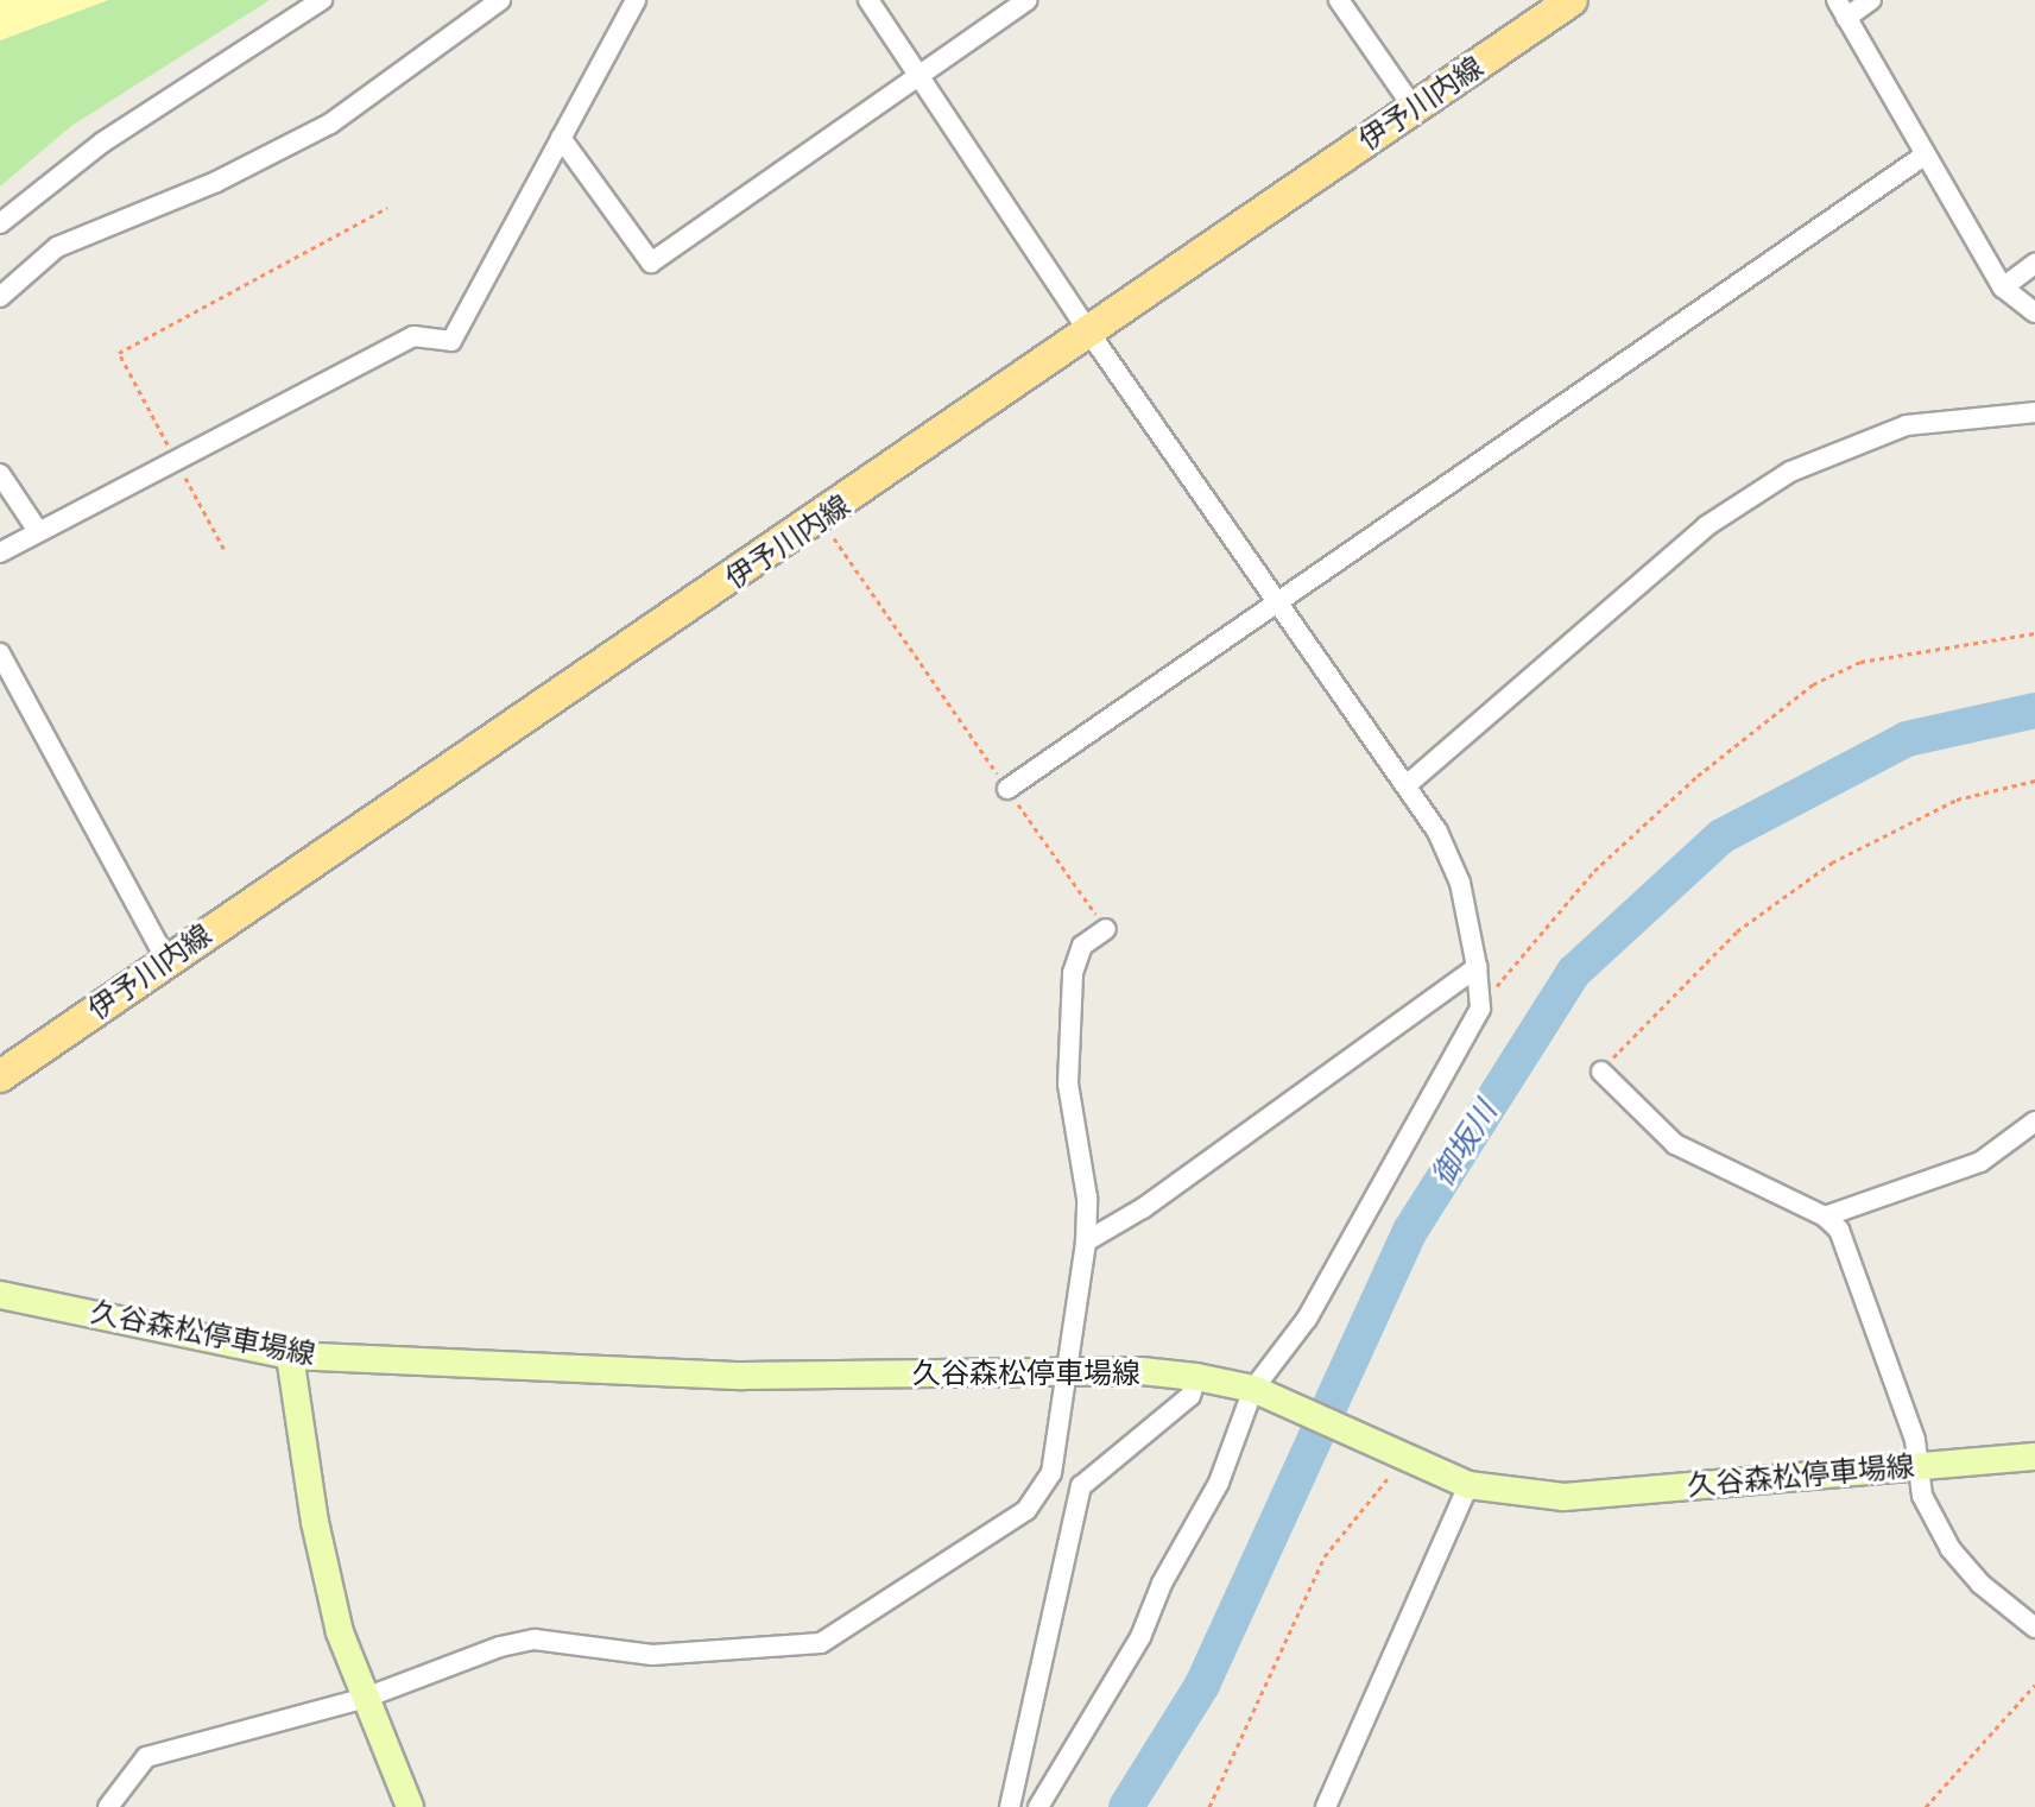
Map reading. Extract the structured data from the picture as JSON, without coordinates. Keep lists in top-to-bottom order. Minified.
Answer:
{"streets":{"main road":["伊予川内線","久谷森松停車場線"]},"water":["御坂川"]}
